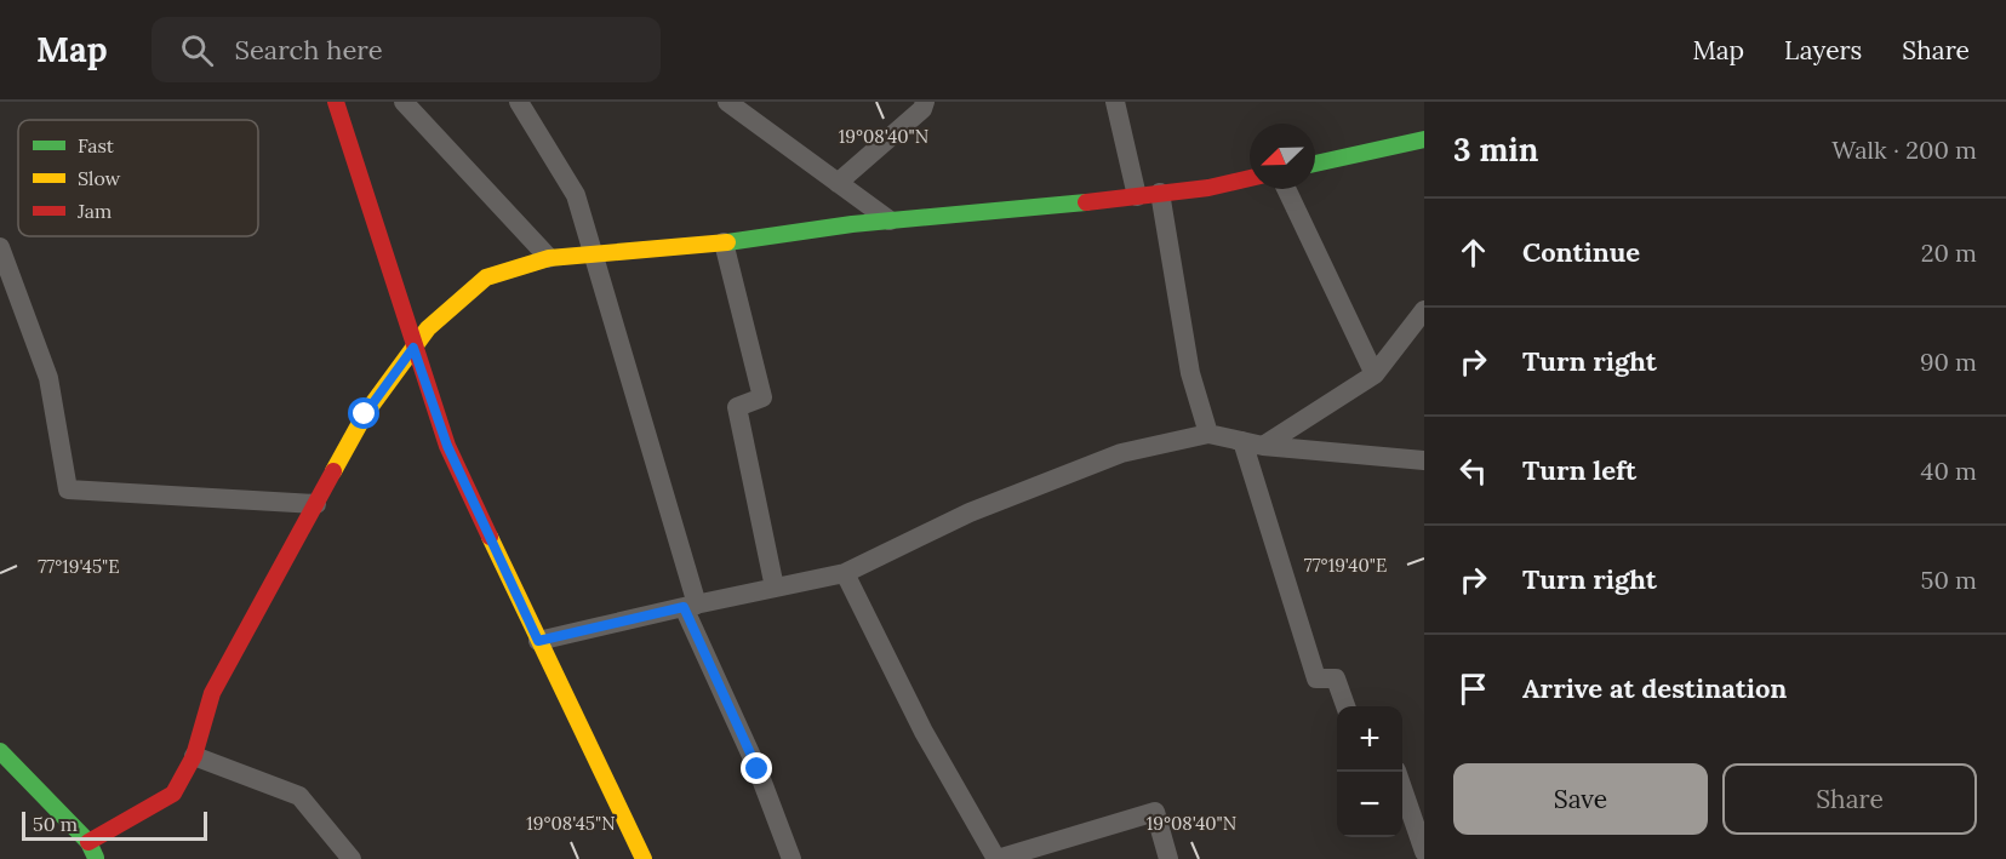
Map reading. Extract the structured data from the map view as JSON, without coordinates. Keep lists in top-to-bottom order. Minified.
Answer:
{"legend":["Fast","Slow","Jam"],"scale_bar":"50 m","north":"bottom left","page":{"header":"Map","search":"Search here","nav":["Map","Layers","Share"],"heading":["3 min","Walk · 200 m"],"list":[["Continue","20 m"],["Turn right","90 m"],["Turn left","40 m"],["Turn right","50 m"],"Arrive at destination"],"map_buttons":["+","−"],"buttons":["Save","Share"],"scale":"50 m"},"coordinates":["19°08'40\"N","77°19'40\"E","77°19'45\"E","19°08'45\"N"]}
